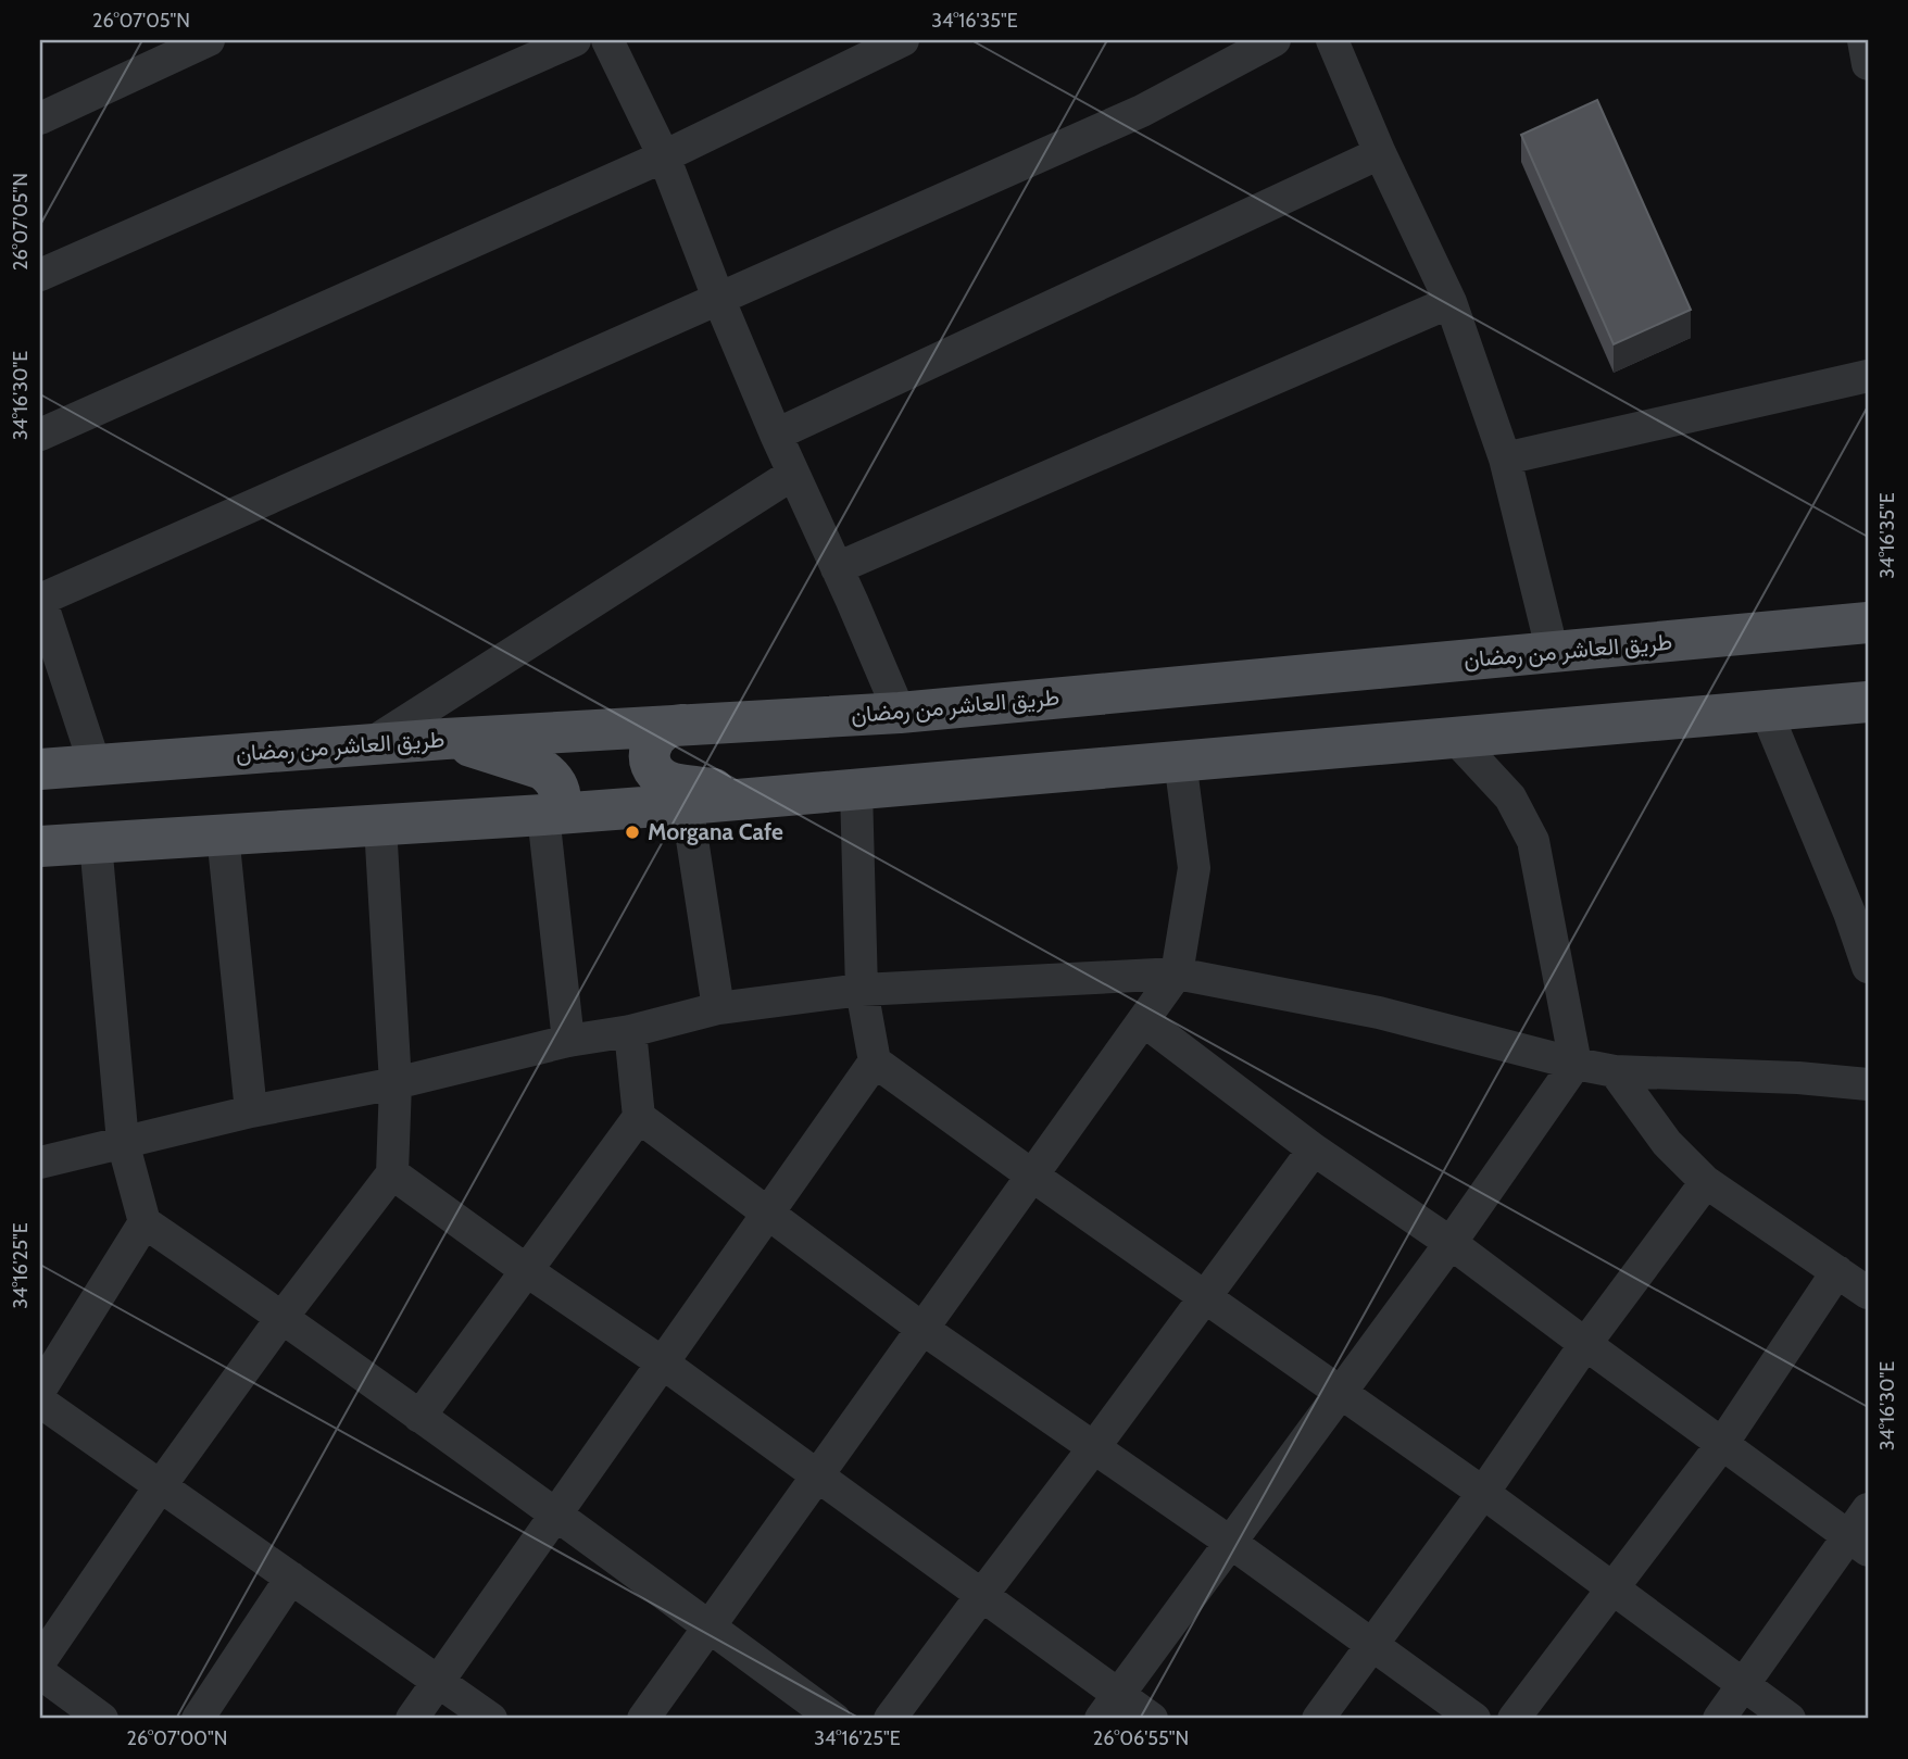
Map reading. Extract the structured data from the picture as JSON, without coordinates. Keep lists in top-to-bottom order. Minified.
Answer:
{"streets":{"main road":["طريق العاشر من رمضان"]},"places":["Morgana Cafe"],"coordinates":["26°07'05\"N","34°16'35\"E","34°16'30\"E","34°16'25\"E","26°07'00\"N","26°06'55\"N"]}
